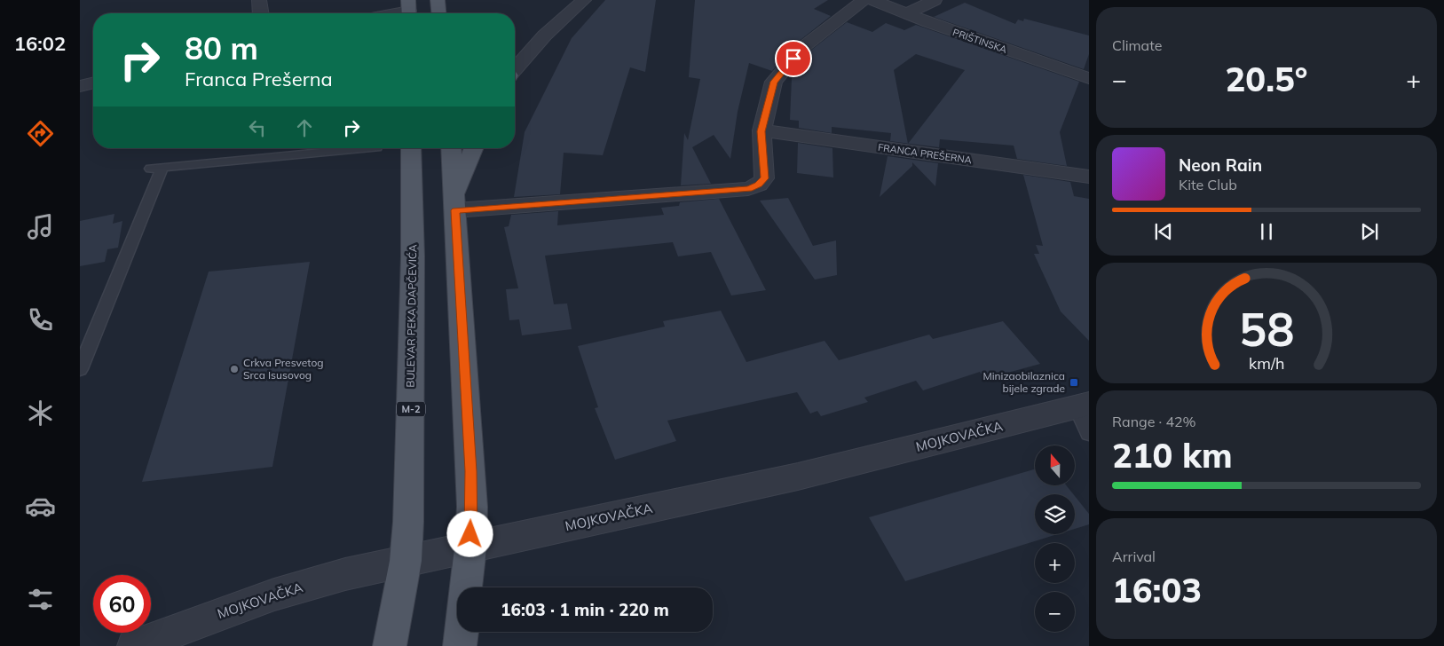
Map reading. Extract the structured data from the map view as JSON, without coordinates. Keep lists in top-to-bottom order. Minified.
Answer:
{"streets":{"main road":["BULEVAR PEKA DAPČEVIĆA","M-2"],"street":["PRIŠTINSKA","FRANCA PREŠERNA","MOJKOVAČKA"]},"crossings":[["BULEVAR PEKA DAPČEVIĆA","MOJKOVAČKA"]],"places":{"other":["Crkva Presvetog Srca Isusovog"],"transit":["Minizaobilaznica bijele zgrade"]},"north":"top","page":{"tabs":"16:02","tile":["Climate",["Range · 42%","210 km"],["Arrival","16:03"]],"turn":["80 m","Franca Prešerna"],"heat":["−","20.5°","+"],"song":["Neon Rain","Kite Club"],"map_buttons":["+","−"],"limit":"60","trip":"16:03 · 1 min · 220 m","gauge":["58","km/h"]}}
